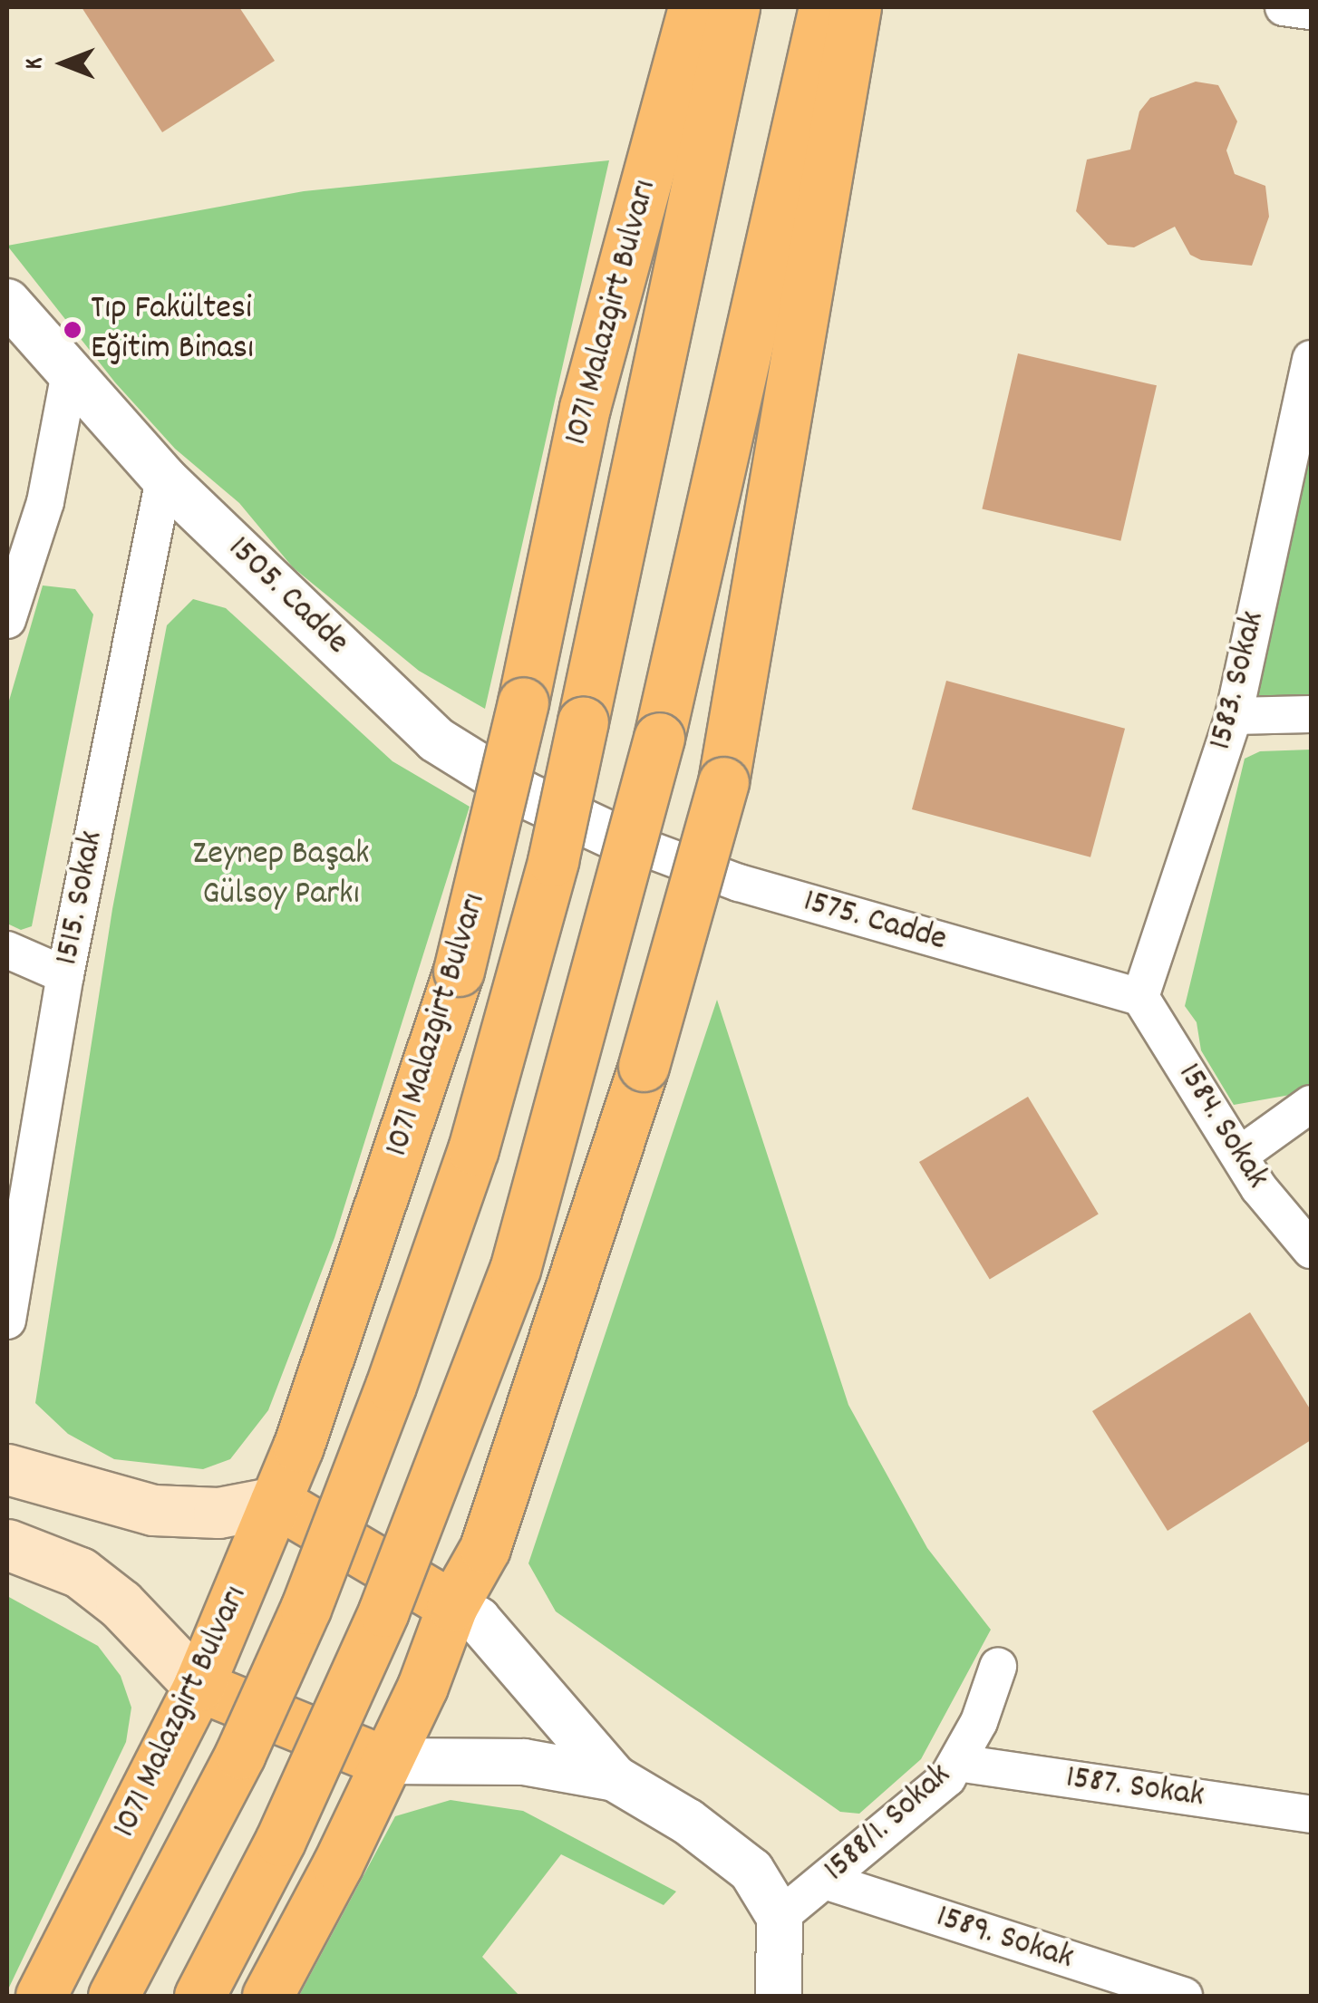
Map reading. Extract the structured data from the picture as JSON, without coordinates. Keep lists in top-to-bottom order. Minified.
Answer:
{"streets":{"main road":["1071 Malazgirt Bulvarı"],"street":["1505. Cadde","1583. Sokak","1515. Sokak","1575. Cadde","1584. Sokak","1587. Sokak","1588/1. Sokak","1589. Sokak"]},"crossings":[["1505. Cadde","1515. Sokak"],["1505. Cadde","1575. Cadde"],["1583. Sokak","1575. Cadde"],["1583. Sokak","1584. Sokak"],["1575. Cadde","1584. Sokak"],["1587. Sokak","1588/1. Sokak"],["1588/1. Sokak","1589. Sokak"]],"parks":["Zeynep Başak Gülsoy Parkı"],"places":["Tıp Fakültesi Eğitim Binası"],"north":"left"}
